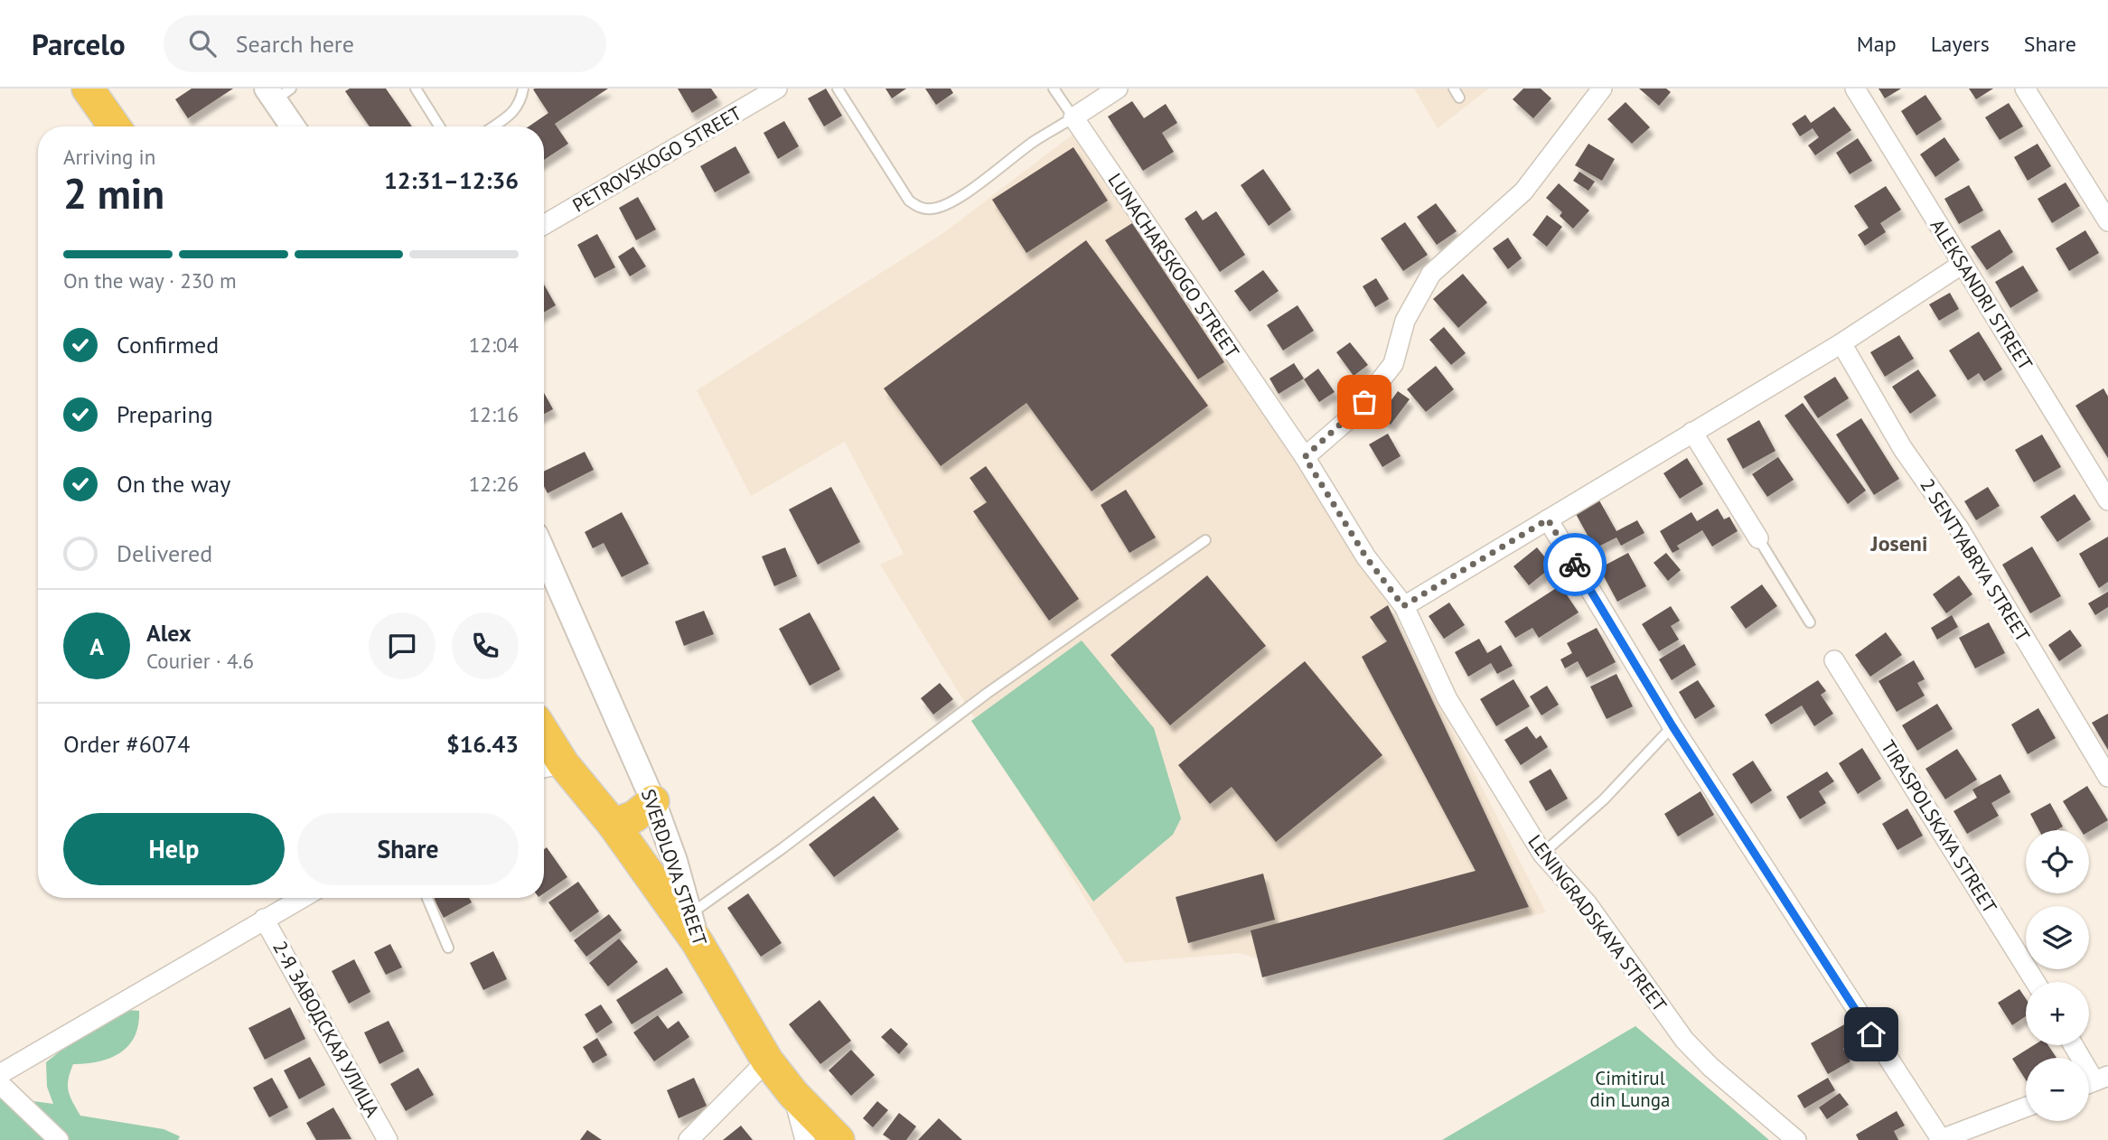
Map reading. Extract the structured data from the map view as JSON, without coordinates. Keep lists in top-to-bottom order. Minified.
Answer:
{"streets":{"highway":["SVERDLOVA STREET"],"street":["PETROVSKOGO STREET","LUNACHARSKOGO STREET","ALEKSANDRI STREET","2 SENTYABRYA STREET","TIRASPOLSKAYA STREET","LENINGRADSKAYA STREET","2-Я ЗАВОДСКАЯ УЛИЦА"]},"crossings":[["LUNACHARSKOGO STREET","LENINGRADSKAYA STREET"]],"districts":["Joseni"],"parks":["Cimitirul din Lunga"],"page":{"header":"Parcelo","search":"Search here","nav":["Map","Layers","Share"],"heading":["2 min","Arriving in","12:31–12:36"],"panel":["Alex","Courier · 4.6","Order #6074","$16.43"],"bar":"On the way · 230 m","list":[["Confirmed","12:04"],["Preparing","12:16"],["On the way","12:26"],"Delivered"],"round":"A","buttons":["Help","Share"],"map_buttons":["+","−"]}}
